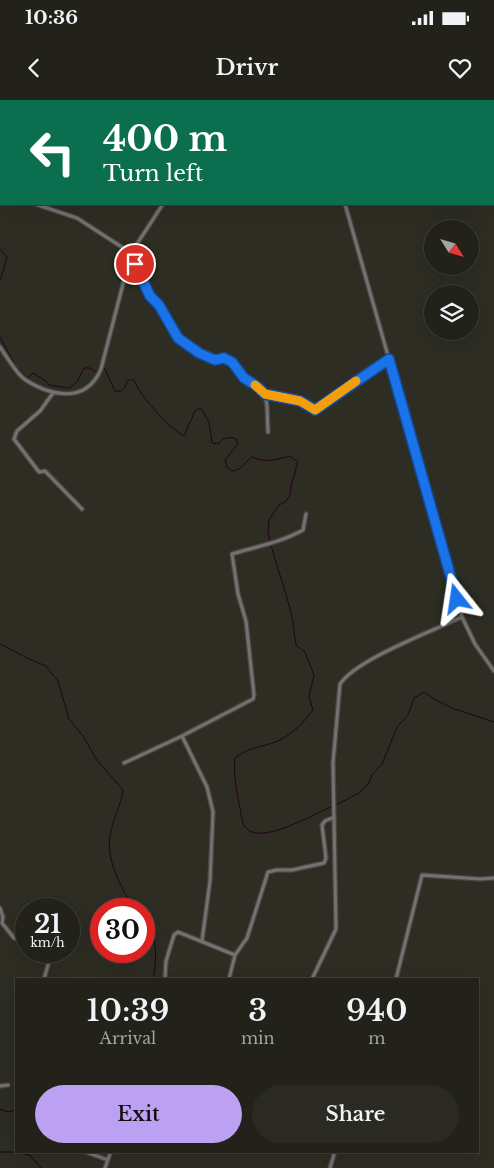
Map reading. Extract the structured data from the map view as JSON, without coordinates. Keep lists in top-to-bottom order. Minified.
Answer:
{"north":"bottom right","page":{"status":"10:36","header":"Drivr","turn":["400 m","Turn left"],"speed":"21 km/h","limit":"30","eta":["10:39","Arrival","3","min","940","m"],"buttons":["Exit","Share"]}}
